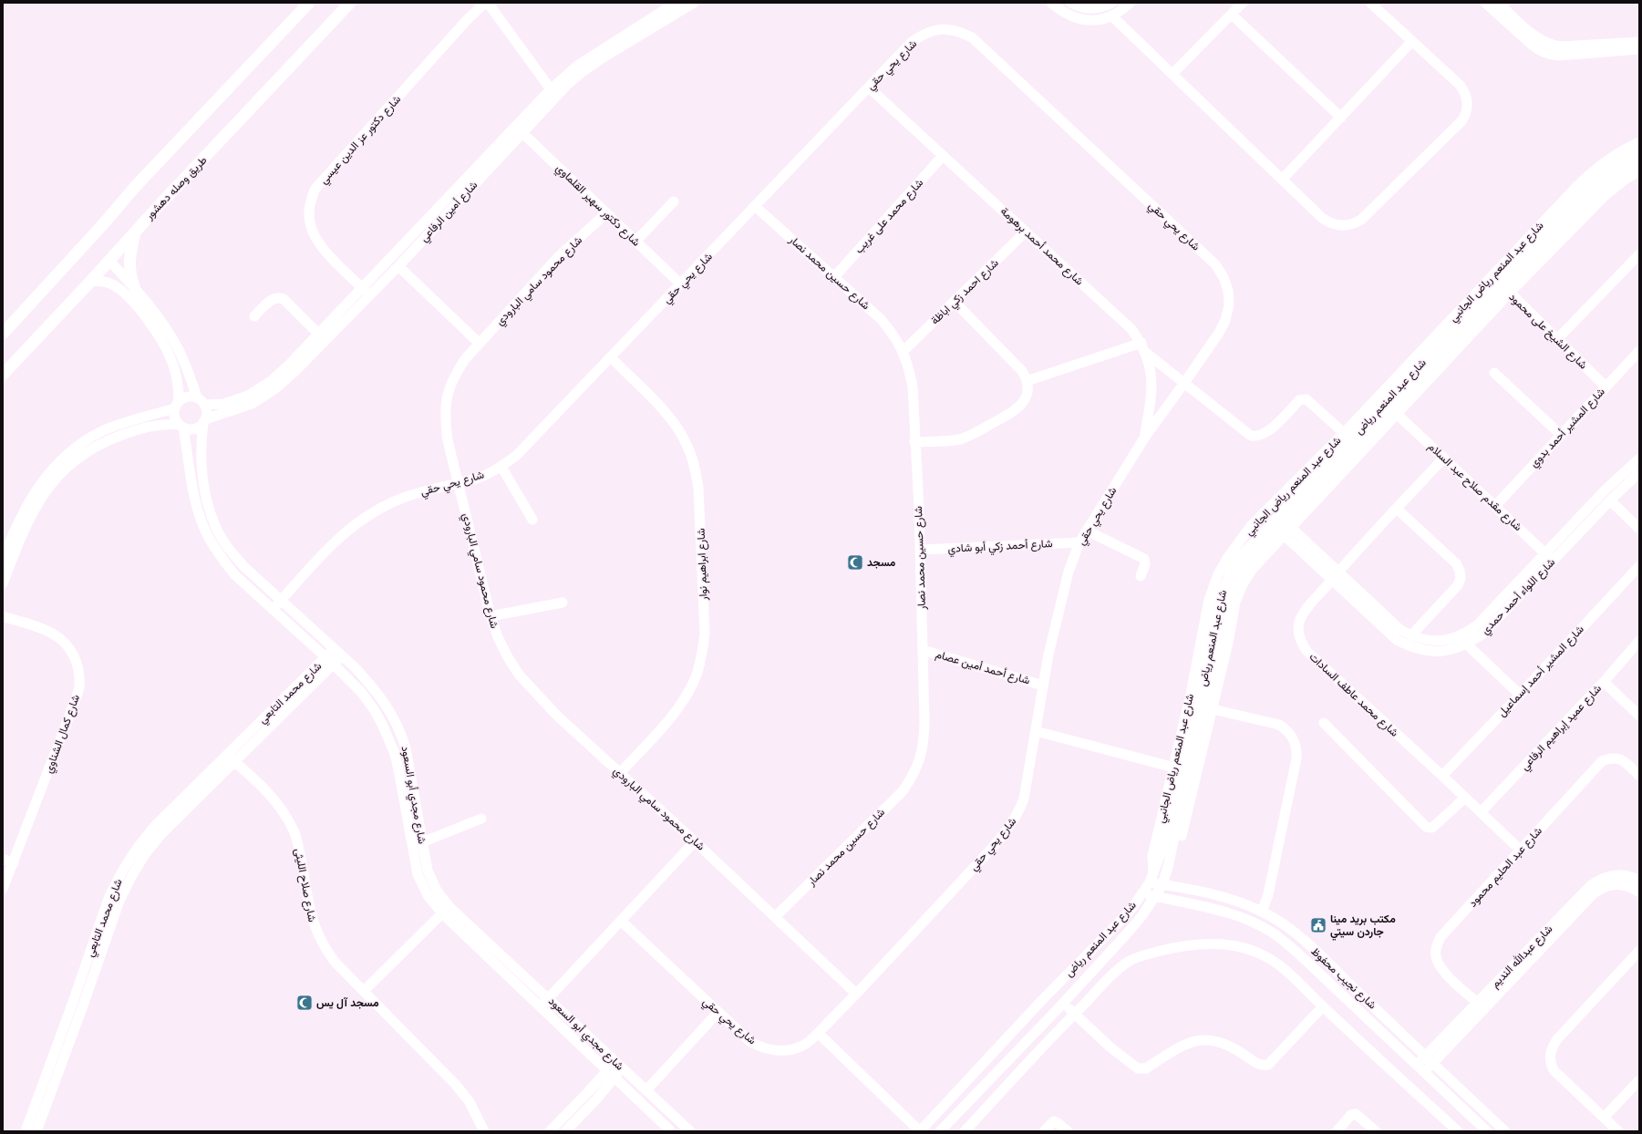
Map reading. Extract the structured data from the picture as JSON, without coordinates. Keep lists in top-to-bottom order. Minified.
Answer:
{"streets":{"main road":["طريق وصله دهشور"],"street":["شارع يحي حقي","شارع دكتور عز الدين عيسي","شارع دكتور سهير القلماوي","شارع أمين الرفاعي","شارع محمد على غريب","شارع محمد أحمد برهومة","شارع عبد المنعم رياض الجانبي","شارع حسين محمد نصار","شارع محمود سامي البارودي","شارع احمد زكي اباظة","شارع الشيخ على محمود","شارع عبد المنعم رياض","شارع المشير أحمد بدوي","شارع مقدم صلاح عبد السلام","شارع أحمد زكي أبو شادي","شارع ابراهيم نوار","شارع اللواء أحمد حمدي","شارع أحمد أمين عصام","شارع المشير أحمد إسماعيل","شارع محمد التابعي","شارع محمد عاطف السادات","شارع عميد إبراهيم الرفاعي","شارع كمال الشناوي","شارع مجدي أبو السعود","شارع عبد الحليم محمود","شارع صلاح الليثى","شارع عبدالله النديم","شارع نجيب محفوظ"]},"crossings":[["شارع يحي حقي","شارع دكتور سهير القلماوي"],["شارع يحي حقي","شارع محمد أحمد برهومة"],["شارع يحي حقي","شارع حسين محمد نصار"],["شارع يحي حقي","شارع محمود سامي البارودي"],["شارع يحي حقي","شارع أحمد زكي أبو شادي"],["شارع يحي حقي","شارع ابراهيم نوار"],["شارع يحي حقي","شارع أحمد أمين عصام"],["شارع يحي حقي","شارع مجدي أبو السعود"],["شارع دكتور عز الدين عيسي","شارع أمين الرفاعي"],["شارع دكتور سهير القلماوي","شارع أمين الرفاعي"],["شارع دكتور سهير القلماوي","شارع محمود سامي البارودي"],["شارع أمين الرفاعي","شارع مجدي أبو السعود"],["شارع محمد على غريب","شارع محمد أحمد برهومة"],["شارع محمد على غريب","شارع حسين محمد نصار"],["شارع محمد أحمد برهومة","شارع احمد زكي اباظة"],["شارع عبد المنعم رياض الجانبي","شارع الشيخ على محمود"],["شارع عبد المنعم رياض الجانبي","شارع عبد المنعم رياض"],["شارع عبد المنعم رياض الجانبي","شارع مقدم صلاح عبد السلام"],["شارع عبد المنعم رياض الجانبي","شارع اللواء أحمد حمدي"],["شارع حسين محمد نصار","شارع محمود سامي البارودي"],["شارع حسين محمد نصار","شارع احمد زكي اباظة"],["شارع حسين محمد نصار","شارع أحمد زكي أبو شادي"],["شارع حسين محمد نصار","شارع أحمد أمين عصام"],["شارع محمود سامي البارودي","شارع ابراهيم نوار"],["شارع الشيخ على محمود","شارع عبد المنعم رياض"],["شارع الشيخ على محمود","شارع المشير أحمد بدوي"],["شارع عبد المنعم رياض","شارع اللواء أحمد حمدي"],["شارع عبد المنعم رياض","شارع نجيب محفوظ"],["شارع المشير أحمد بدوي","شارع مقدم صلاح عبد السلام"],["شارع مقدم صلاح عبد السلام","شارع اللواء أحمد حمدي"],["شارع مقدم صلاح عبد السلام","شارع محمد عاطف السادات"],["شارع اللواء أحمد حمدي","شارع محمد عاطف السادات"],["شارع المشير أحمد إسماعيل","شارع محمد عاطف السادات"],["شارع محمد التابعي","شارع مجدي أبو السعود"],["شارع محمد التابعي","شارع صلاح الليثى"],["شارع محمد عاطف السادات","شارع عميد إبراهيم الرفاعي"],["شارع محمد عاطف السادات","شارع عبد الحليم محمود"],["شارع عبد الحليم محمود","شارع عبدالله النديم"],["شارع عبدالله النديم","شارع نجيب محفوظ"]],"places":{"mosque":["مسجد","مسجد آل يس"],"public building":["مكتب بريد مينا جاردن سيتي"]}}
